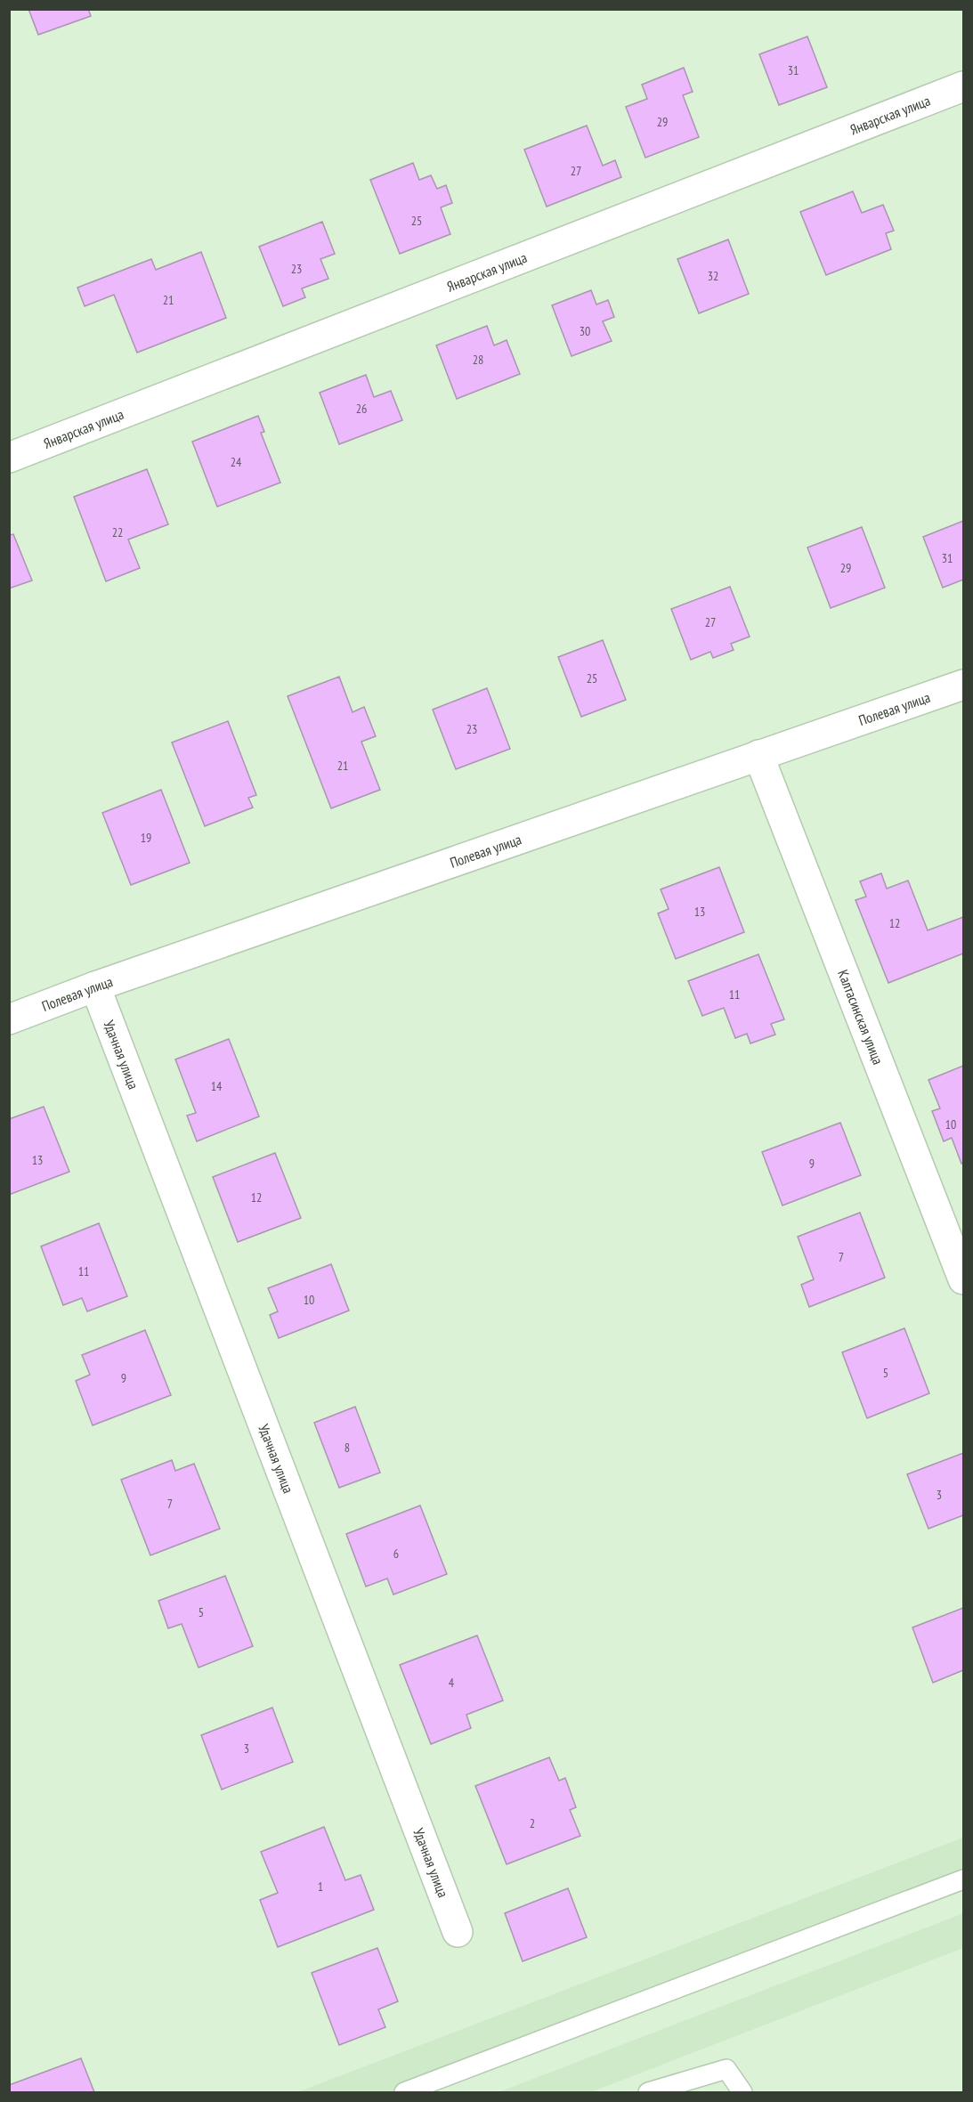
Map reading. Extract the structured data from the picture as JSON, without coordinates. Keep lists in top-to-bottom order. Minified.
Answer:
{"streets":{"street":["Январская улица","Полевая улица","Калтасинская улица","Удачная улица"]},"crossings":[["Полевая улица","Калтасинская улица"],["Полевая улица","Удачная улица"]],"house_numbers":["31","29","27","25","23","32","21","30","28","26","24","22","31","29","27","25","23","21","19","13","12","11","14","10","13","9","12","7","11","10","5","9","8","3","7","6","5","4","3","2","1"]}
